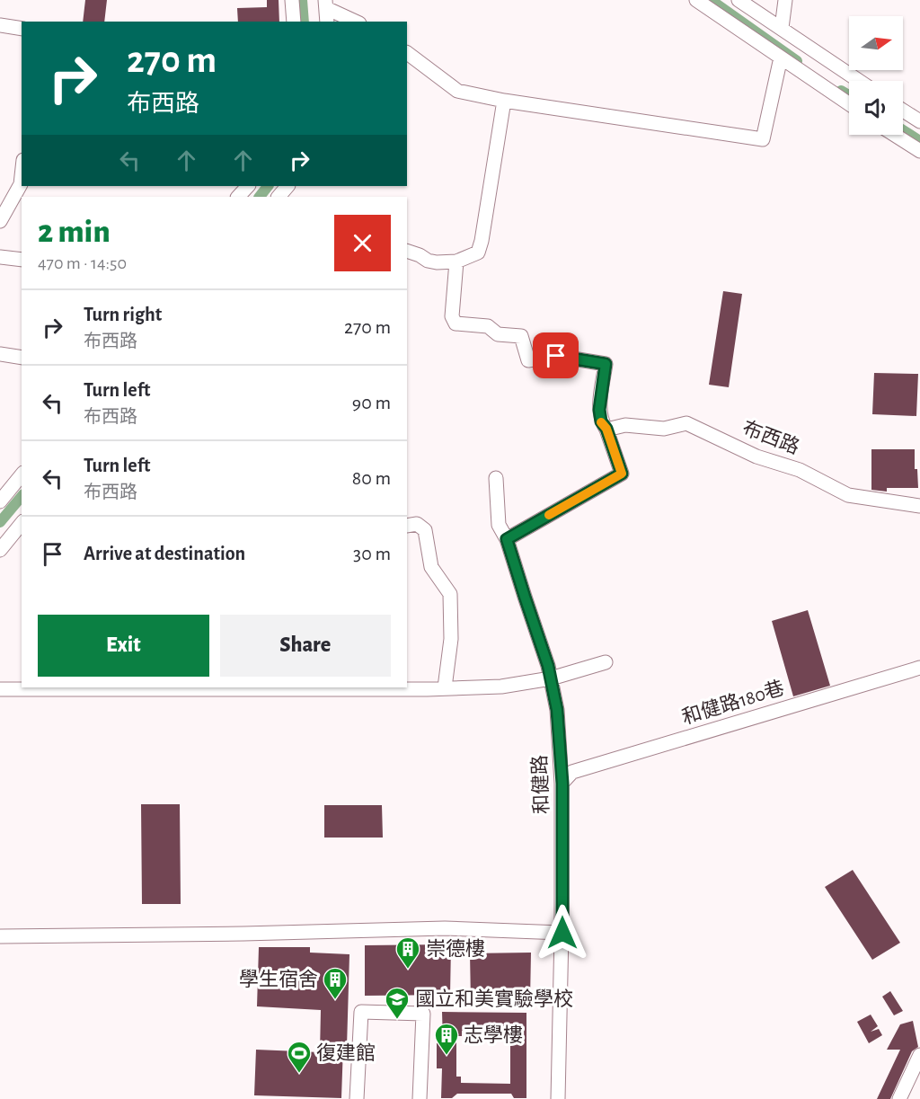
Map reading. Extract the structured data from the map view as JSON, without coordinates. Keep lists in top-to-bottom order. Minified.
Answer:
{"streets":{"street":["布西路","和健路180巷","和健路"]},"crossings":[["和健路180巷","和健路"]],"places":{"building":["崇德樓","學生宿舍","志學樓"],"school or university":["國立和美實驗學校"],"sports":["復建館"]},"north":"right","page":{"turn":["270 m","布西路"],"heading":["2 min","470 m · 14:50"],"list":[{"name":"Turn right","note":"布西路","value":"270 m"},{"name":"Turn left","note":"布西路","value":"90 m"},{"name":"Turn left","note":"布西路","value":"80 m"},{"name":"Arrive at destination","value":"30 m"}],"buttons":["Exit","Share"]}}
